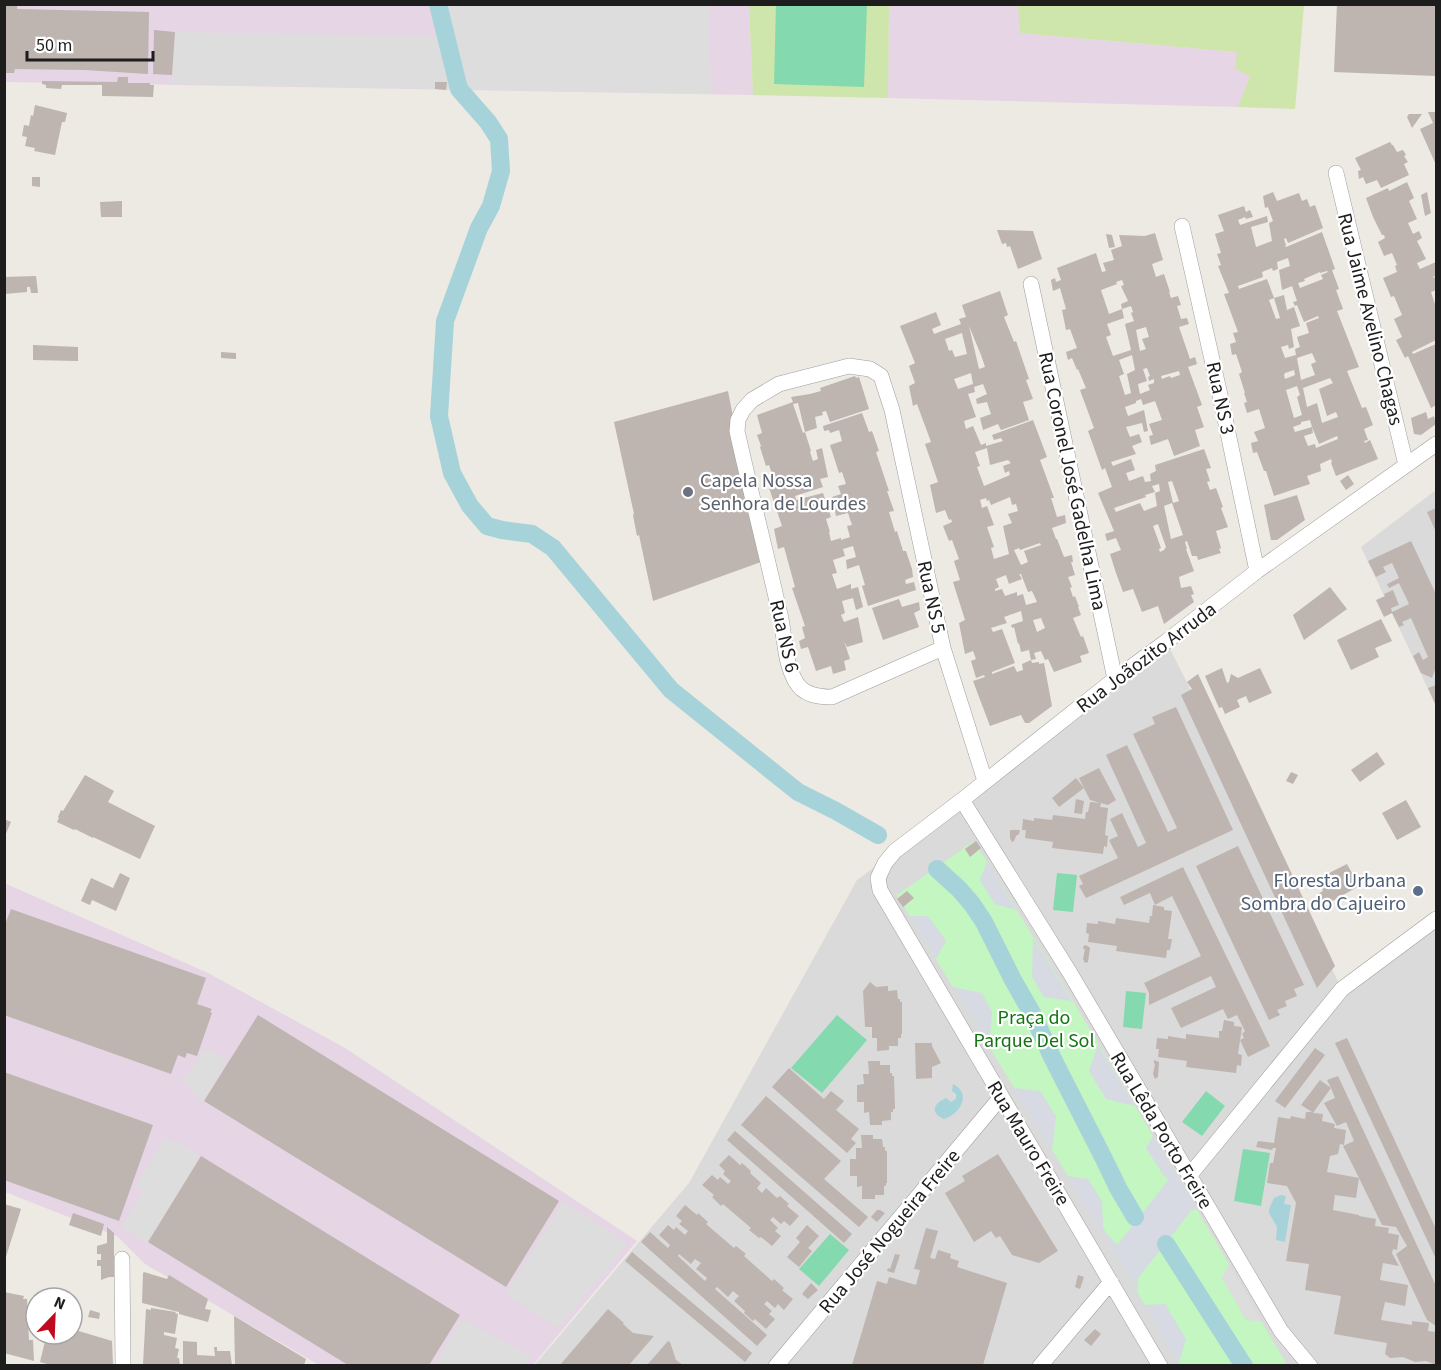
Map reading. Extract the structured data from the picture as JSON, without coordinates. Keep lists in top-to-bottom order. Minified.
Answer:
{"streets":{"street":["Rua Jaime Avelino Chagas","Rua NS 3","Rua Coronel José Gadelha Lima","Rua NS 5","Rua NS 6","Rua Joãozito Arruda","Rua Lêda Porto Freire","Rua Mauro Freire","Rua José Nogueira Freire"]},"crossings":[["Rua Jaime Avelino Chagas","Rua Joãozito Arruda"],["Rua NS 3","Rua Joãozito Arruda"],["Rua Coronel José Gadelha Lima","Rua Joãozito Arruda"],["Rua NS 5","Rua NS 6"],["Rua NS 5","Rua Joãozito Arruda"],["Rua Joãozito Arruda","Rua Lêda Porto Freire"],["Rua Joãozito Arruda","Rua Mauro Freire"],["Rua Mauro Freire","Rua José Nogueira Freire"]],"parks":["Praça do Parque Del Sol"],"places":["Capela Nossa Senhora de Lourdes","Floresta Urbana Sombra do Cajueiro"],"scale_bar":"50 m","north":"top right"}
